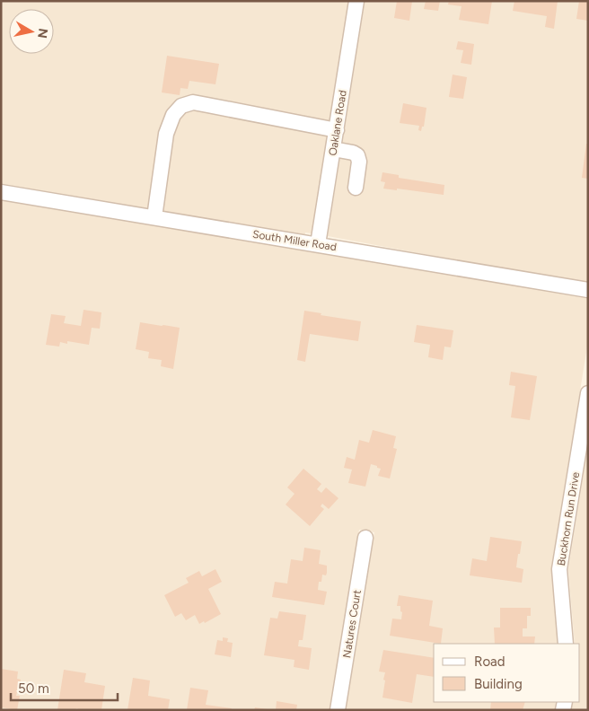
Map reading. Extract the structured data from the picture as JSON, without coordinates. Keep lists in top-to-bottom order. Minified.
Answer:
{"streets":{"street":["Oaklane Road","South Miller Road","Buckhorn Run Drive","Natures Court"]},"crossings":[["Oaklane Road","South Miller Road"]],"legend":["Road","Building"],"scale_bar":"50 m","north":"right"}
